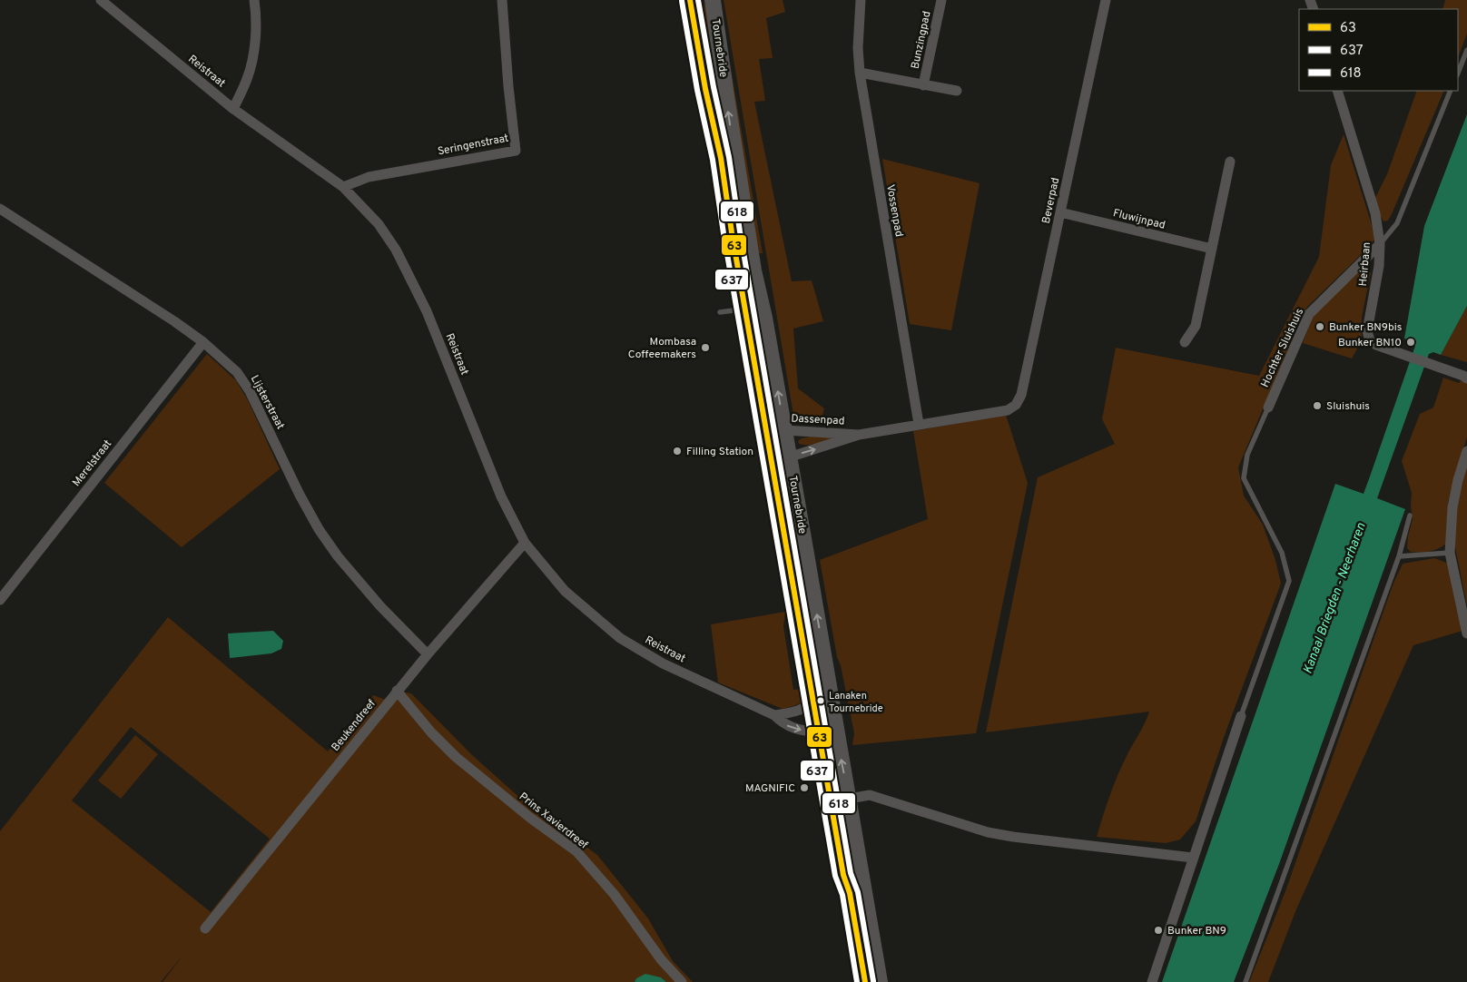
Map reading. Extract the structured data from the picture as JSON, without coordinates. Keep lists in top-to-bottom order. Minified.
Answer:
{"streets":{"main road":["Tournebride"],"street":["Bunzingpad","Reistraat","Seringenstraat","Beverpad","Vossenpad","Fluwijnpad","Heirbaan","Hochter Sluishuis","Lijsterstraat","Dassenpad","Merelstraat","Beukendreef","Prins Xavierdreef"]},"crossings":[["Bunzingpad","Vossenpad"],["Tournebride","Reistraat"],["Tournebride","Dassenpad"],["Reistraat","Seringenstraat"],["Reistraat","Beukendreef"],["Beverpad","Fluwijnpad"],["Beverpad","Dassenpad"],["Vossenpad","Dassenpad"],["Heirbaan","Hochter Sluishuis"],["Lijsterstraat","Merelstraat"],["Lijsterstraat","Beukendreef"],["Beukendreef","Prins Xavierdreef"]],"water":["Kanaal Briegden - Neerharen"],"places":["Bunker BN9bis","Bunker BN10","Mombasa Coffeemakers","Sluishuis","Filling Station","Lanaken Tournebride","MAGNIFIC","Bunker BN9"],"lines":["transit line 63","transit line 618","transit line 637"],"legend":["63","637","618"]}
